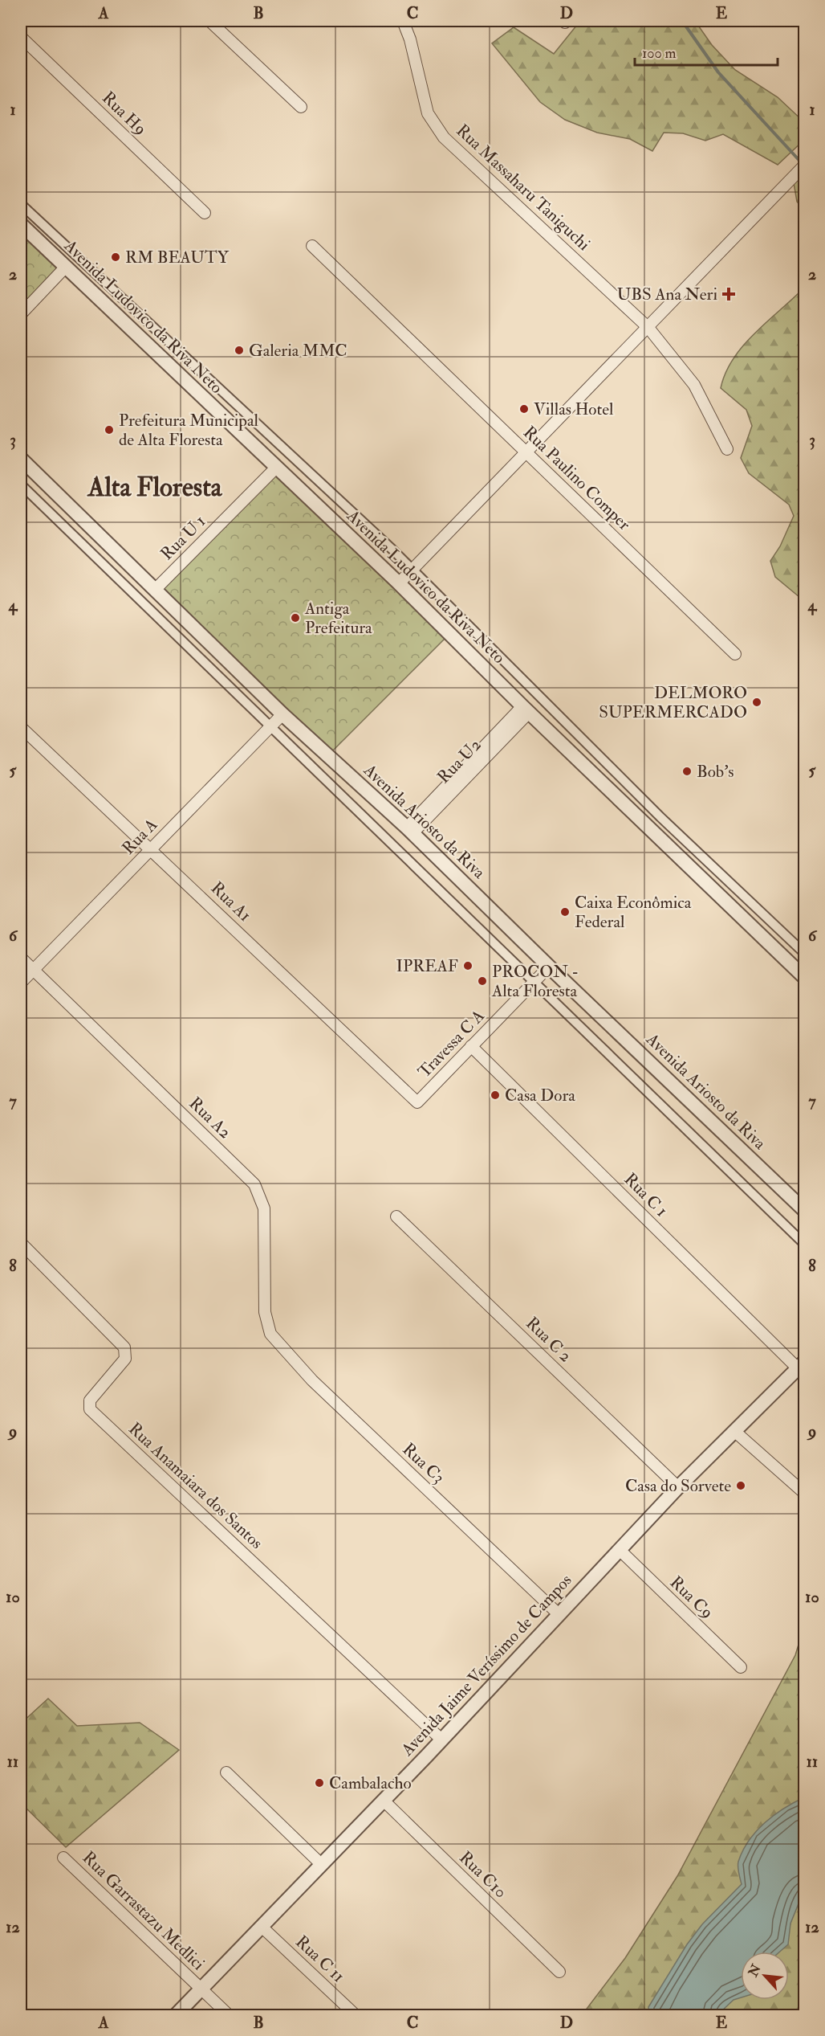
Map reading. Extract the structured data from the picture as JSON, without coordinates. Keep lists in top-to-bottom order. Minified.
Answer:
{"streets":{"street":["Rua H9","Rua Massaharu Taniguchi","Avenida Ludovico da Riva Neto","Rua Paulino Comper","Rua U 1","Rua U2","Avenida Ariosto da Riva","Rua A","Rua A1","Travessa C A","Rua A2","Rua C 1","Rua C 2","Rua C3","Rua Anamaiara dos Santos","Rua C9","Avenida Jaime Veríssimo de Campos","Rua C10","Rua Garrastazu Medlici","Rua C 11"]},"crossings":[["Avenida Ludovico da Riva Neto","Rua U 1"],["Avenida Ludovico da Riva Neto","Rua U2"],["Rua U 1","Avenida Ariosto da Riva"],["Rua U2","Avenida Ariosto da Riva"],["Avenida Ariosto da Riva","Rua A"],["Avenida Ariosto da Riva","Travessa C A"],["Rua A","Rua A1"],["Rua A","Rua A2"],["Rua A1","Travessa C A"],["Travessa C A","Rua C 1"],["Rua A2","Rua C3"],["Rua C 1","Avenida Jaime Veríssimo de Campos"],["Rua C 2","Avenida Jaime Veríssimo de Campos"],["Rua C3","Avenida Jaime Veríssimo de Campos"],["Rua Anamaiara dos Santos","Avenida Jaime Veríssimo de Campos"],["Rua C9","Avenida Jaime Veríssimo de Campos"],["Avenida Jaime Veríssimo de Campos","Rua C10"],["Avenida Jaime Veríssimo de Campos","Rua Garrastazu Medlici"],["Avenida Jaime Veríssimo de Campos","Rua C 11"]],"districts":["Alta Floresta"],"places":{"other":["RM BEAUTY","Galeria MMC","Villas Hotel","Prefeitura Municipal de Alta Floresta","Antiga Prefeitura","DELMORO SUPERMERCADO","Bob's","Caixa Econômica Federal","IPREAF","PROCON - Alta Floresta","Casa Dora","Casa do Sorvete","Cambalacho"],"health":["UBS Ana Neri"]},"scale_bar":"100 m","north":"top left","grid":{"columns":["A","B","C","D","E"],"rows":["1","2","3","4","5","6","7","8","9","10","11","12"]}}
